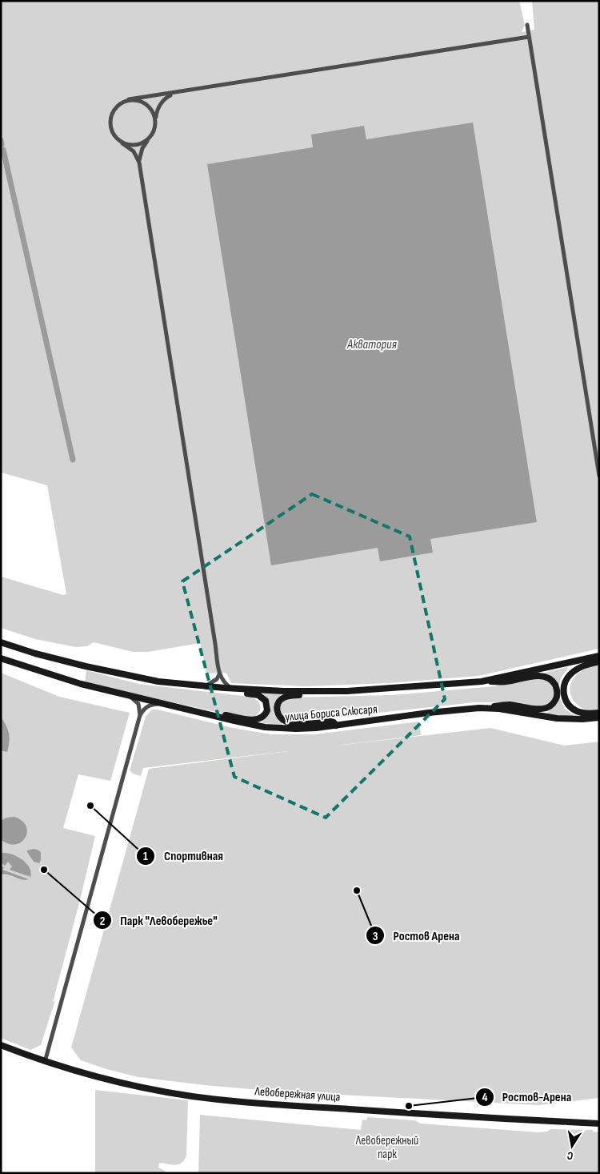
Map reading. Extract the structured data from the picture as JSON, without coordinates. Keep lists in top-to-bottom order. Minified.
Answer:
{"streets":{"main road":["улица Бориса Слюсаря","Левобережная улица"]},"water":["Акватория"],"parks":["Левобережный парк"],"places":["Спортивная","Парк \"Левобережье\"","Ростов Арена","Ростов-Арена"],"north":"bottom"}
